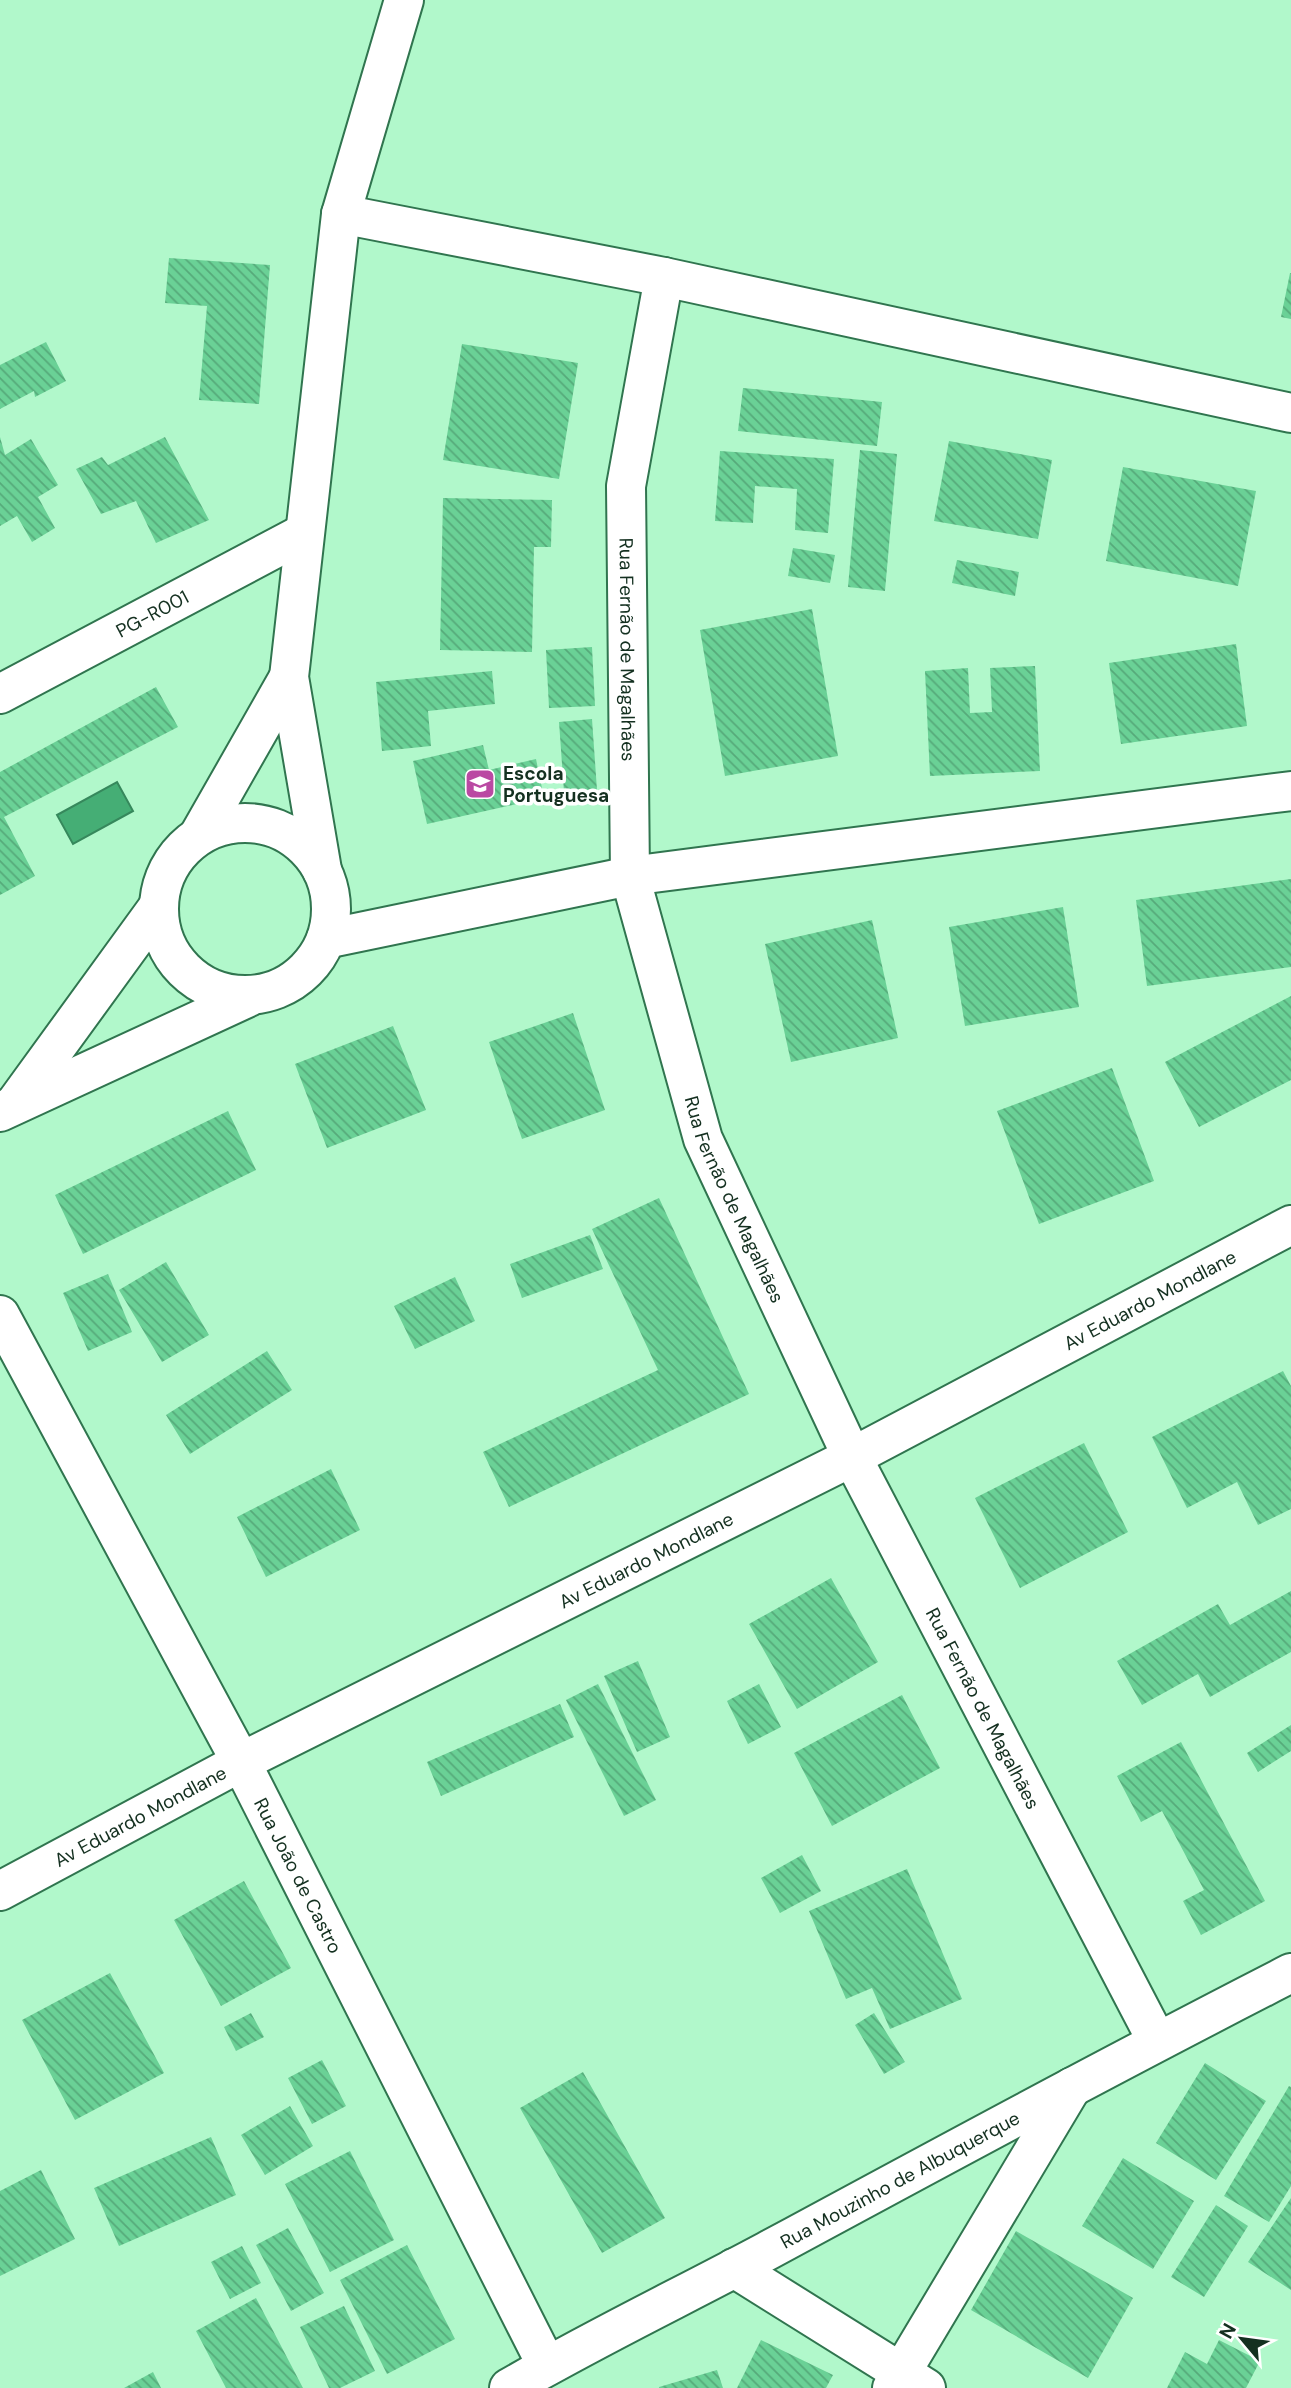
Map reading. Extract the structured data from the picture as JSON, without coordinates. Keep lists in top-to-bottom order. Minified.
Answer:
{"streets":{"street":["PG-R001","Rua Fernão de Magalhães","Av Eduardo Mondlane","Rua João de Castro","Rua Mouzinho de Albuquerque"]},"crossings":[["Rua Fernão de Magalhães","Av Eduardo Mondlane"],["Rua Fernão de Magalhães","Rua Mouzinho de Albuquerque"],["Av Eduardo Mondlane","Rua João de Castro"],["Rua João de Castro","Rua Mouzinho de Albuquerque"]],"places":{"school or university":["Escola Portuguesa"]},"north":"top left"}
